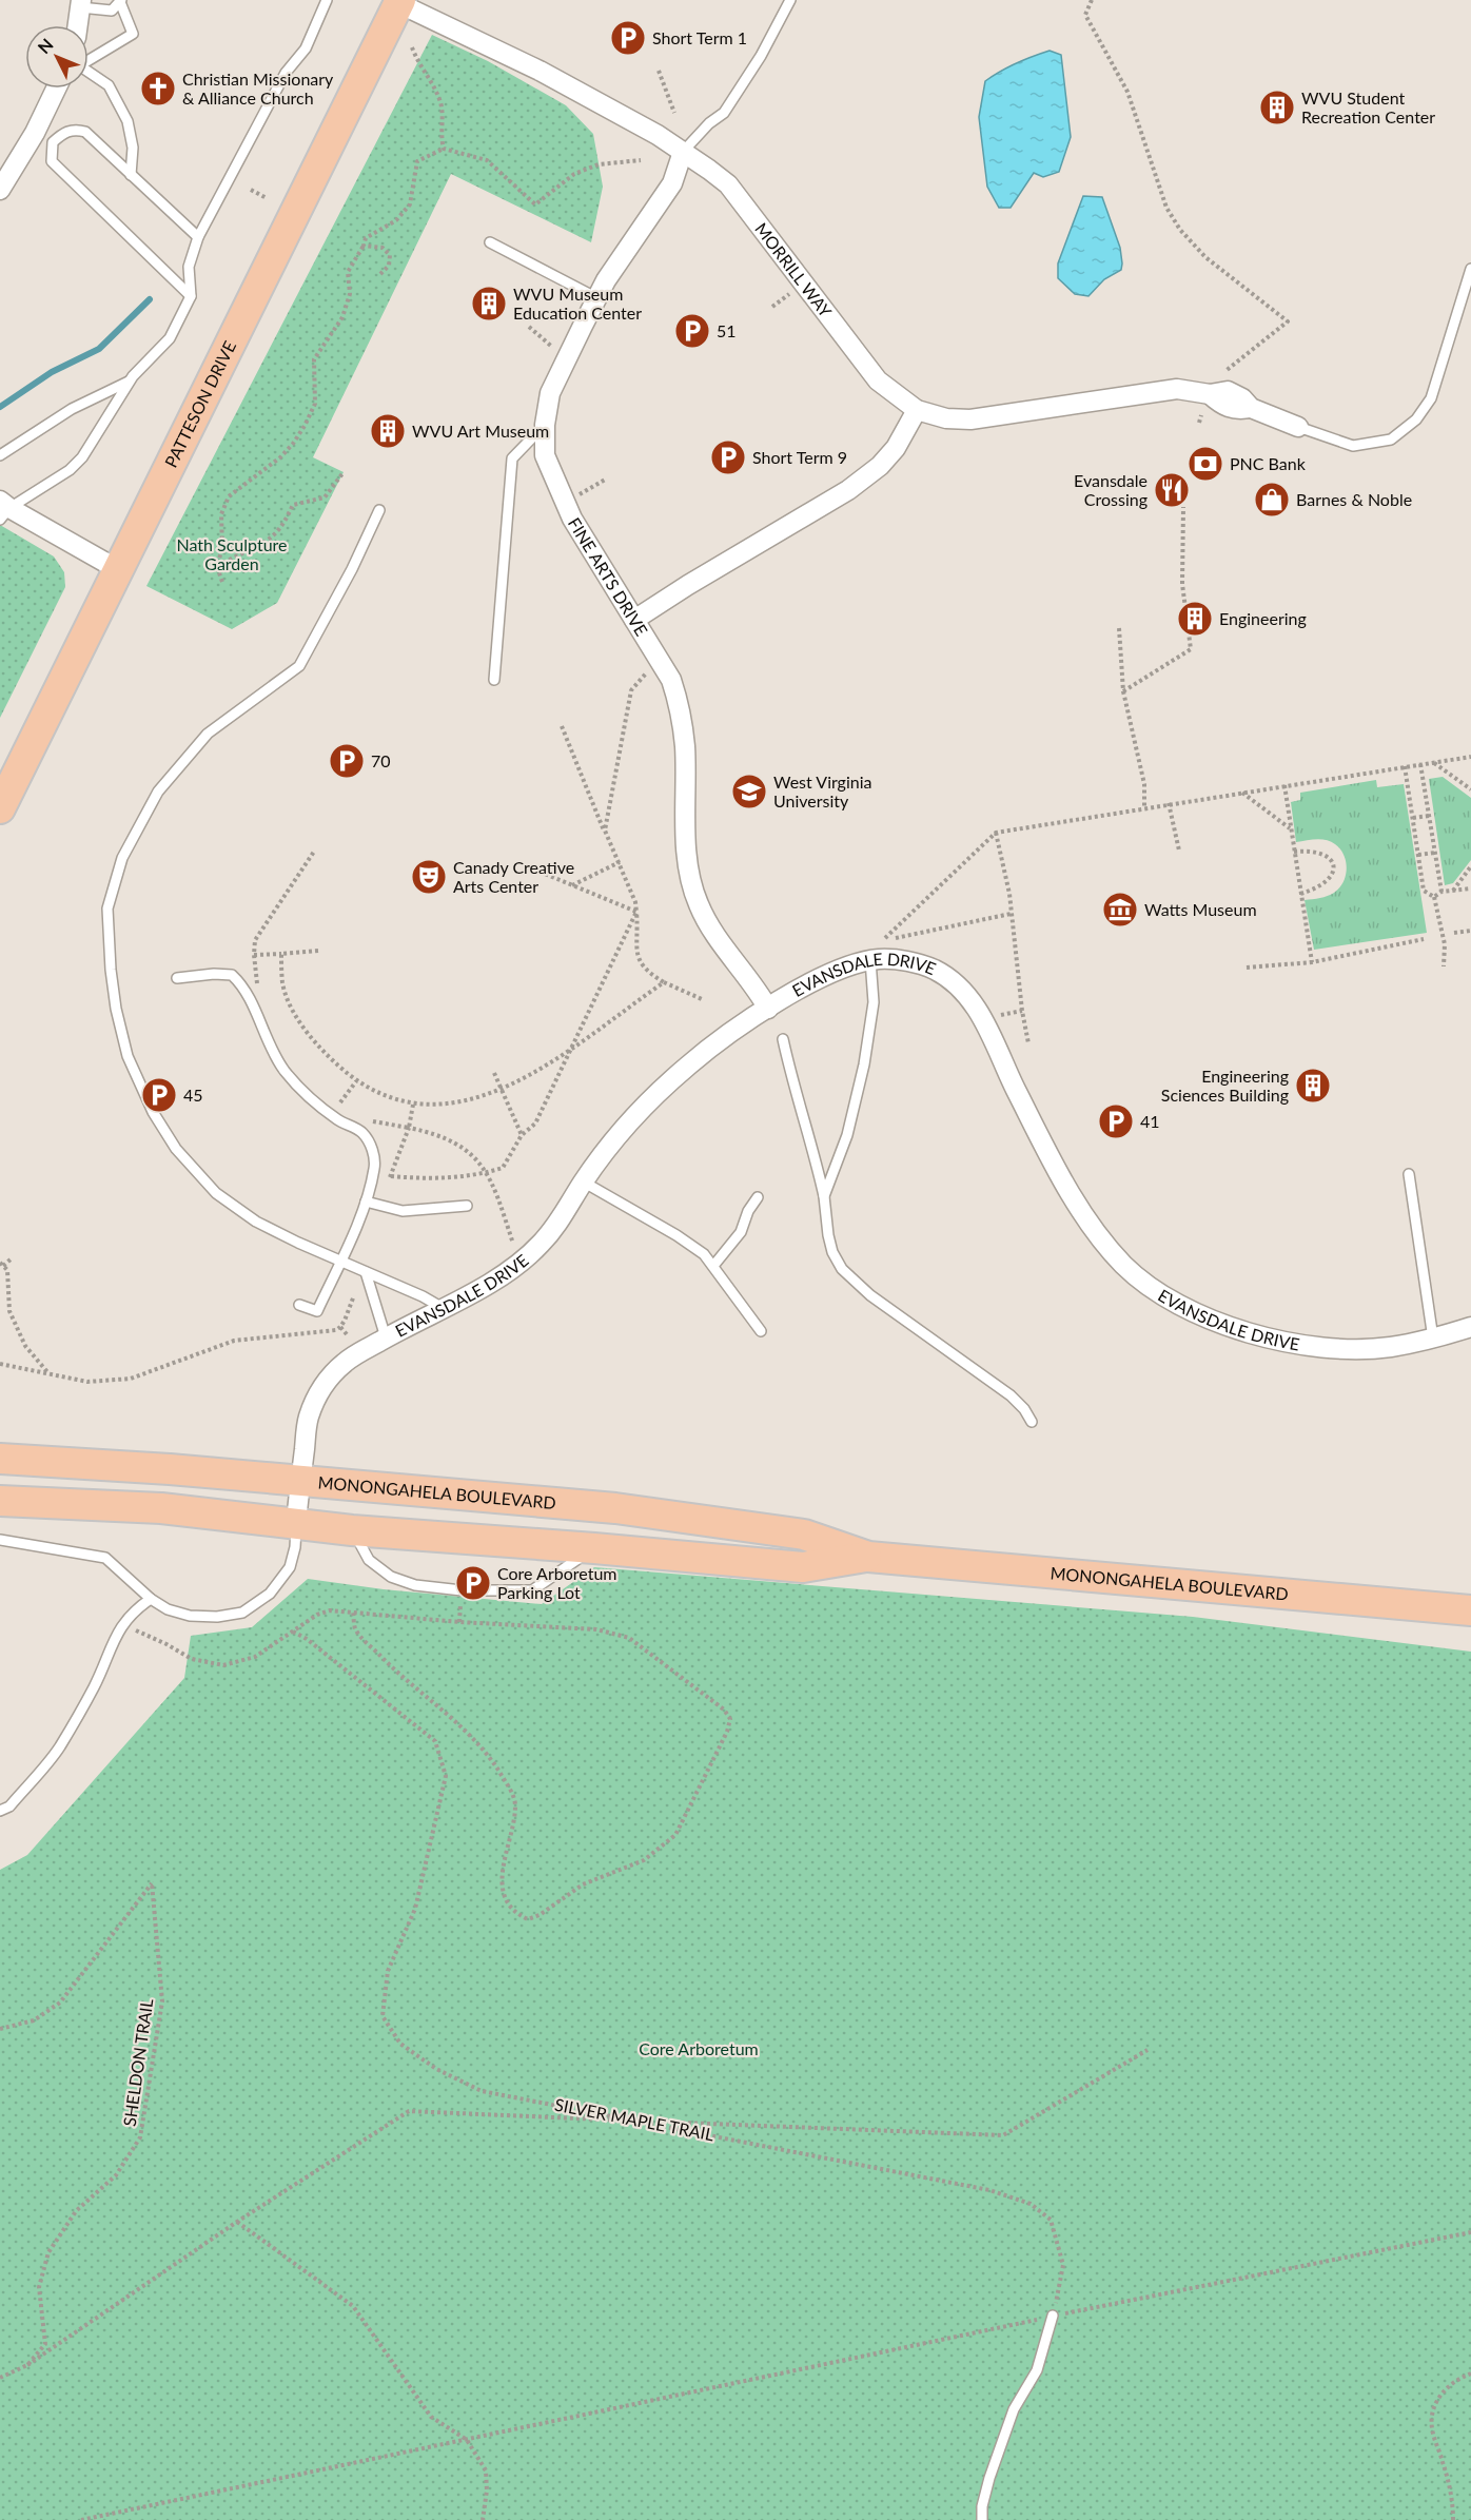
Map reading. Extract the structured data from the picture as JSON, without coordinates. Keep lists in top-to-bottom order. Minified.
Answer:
{"streets":{"main road":["PATTESON DRIVE","MONONGAHELA BOULEVARD"],"street":["MORRILL WAY","FINE ARTS DRIVE","EVANSDALE DRIVE"],"path":["SHELDON TRAIL","SILVER MAPLE TRAIL"]},"crossings":[["MORRILL WAY","PATTESON DRIVE"],["MORRILL WAY","FINE ARTS DRIVE"],["FINE ARTS DRIVE","EVANSDALE DRIVE"],["EVANSDALE DRIVE","MONONGAHELA BOULEVARD"]],"parks":["Nath Sculpture Garden","Core Arboretum"],"places":{"parking":["Short Term 1","51","Short Term 9","70","45","41","Core Arboretum Parking Lot"],"church":["Christian Missionary & Alliance Church"],"building":["WVU Student Recreation Center","WVU Museum Education Center","WVU Art Museum","Engineering","Engineering Sciences Building"],"bank":["PNC Bank"],"restaurant":["Evansdale Crossing"],"shop":["Barnes & Noble"],"school or university":["West Virginia University"],"theatre":["Canady Creative Arts Center"],"museum":["Watts Museum"]},"north":"top left"}
